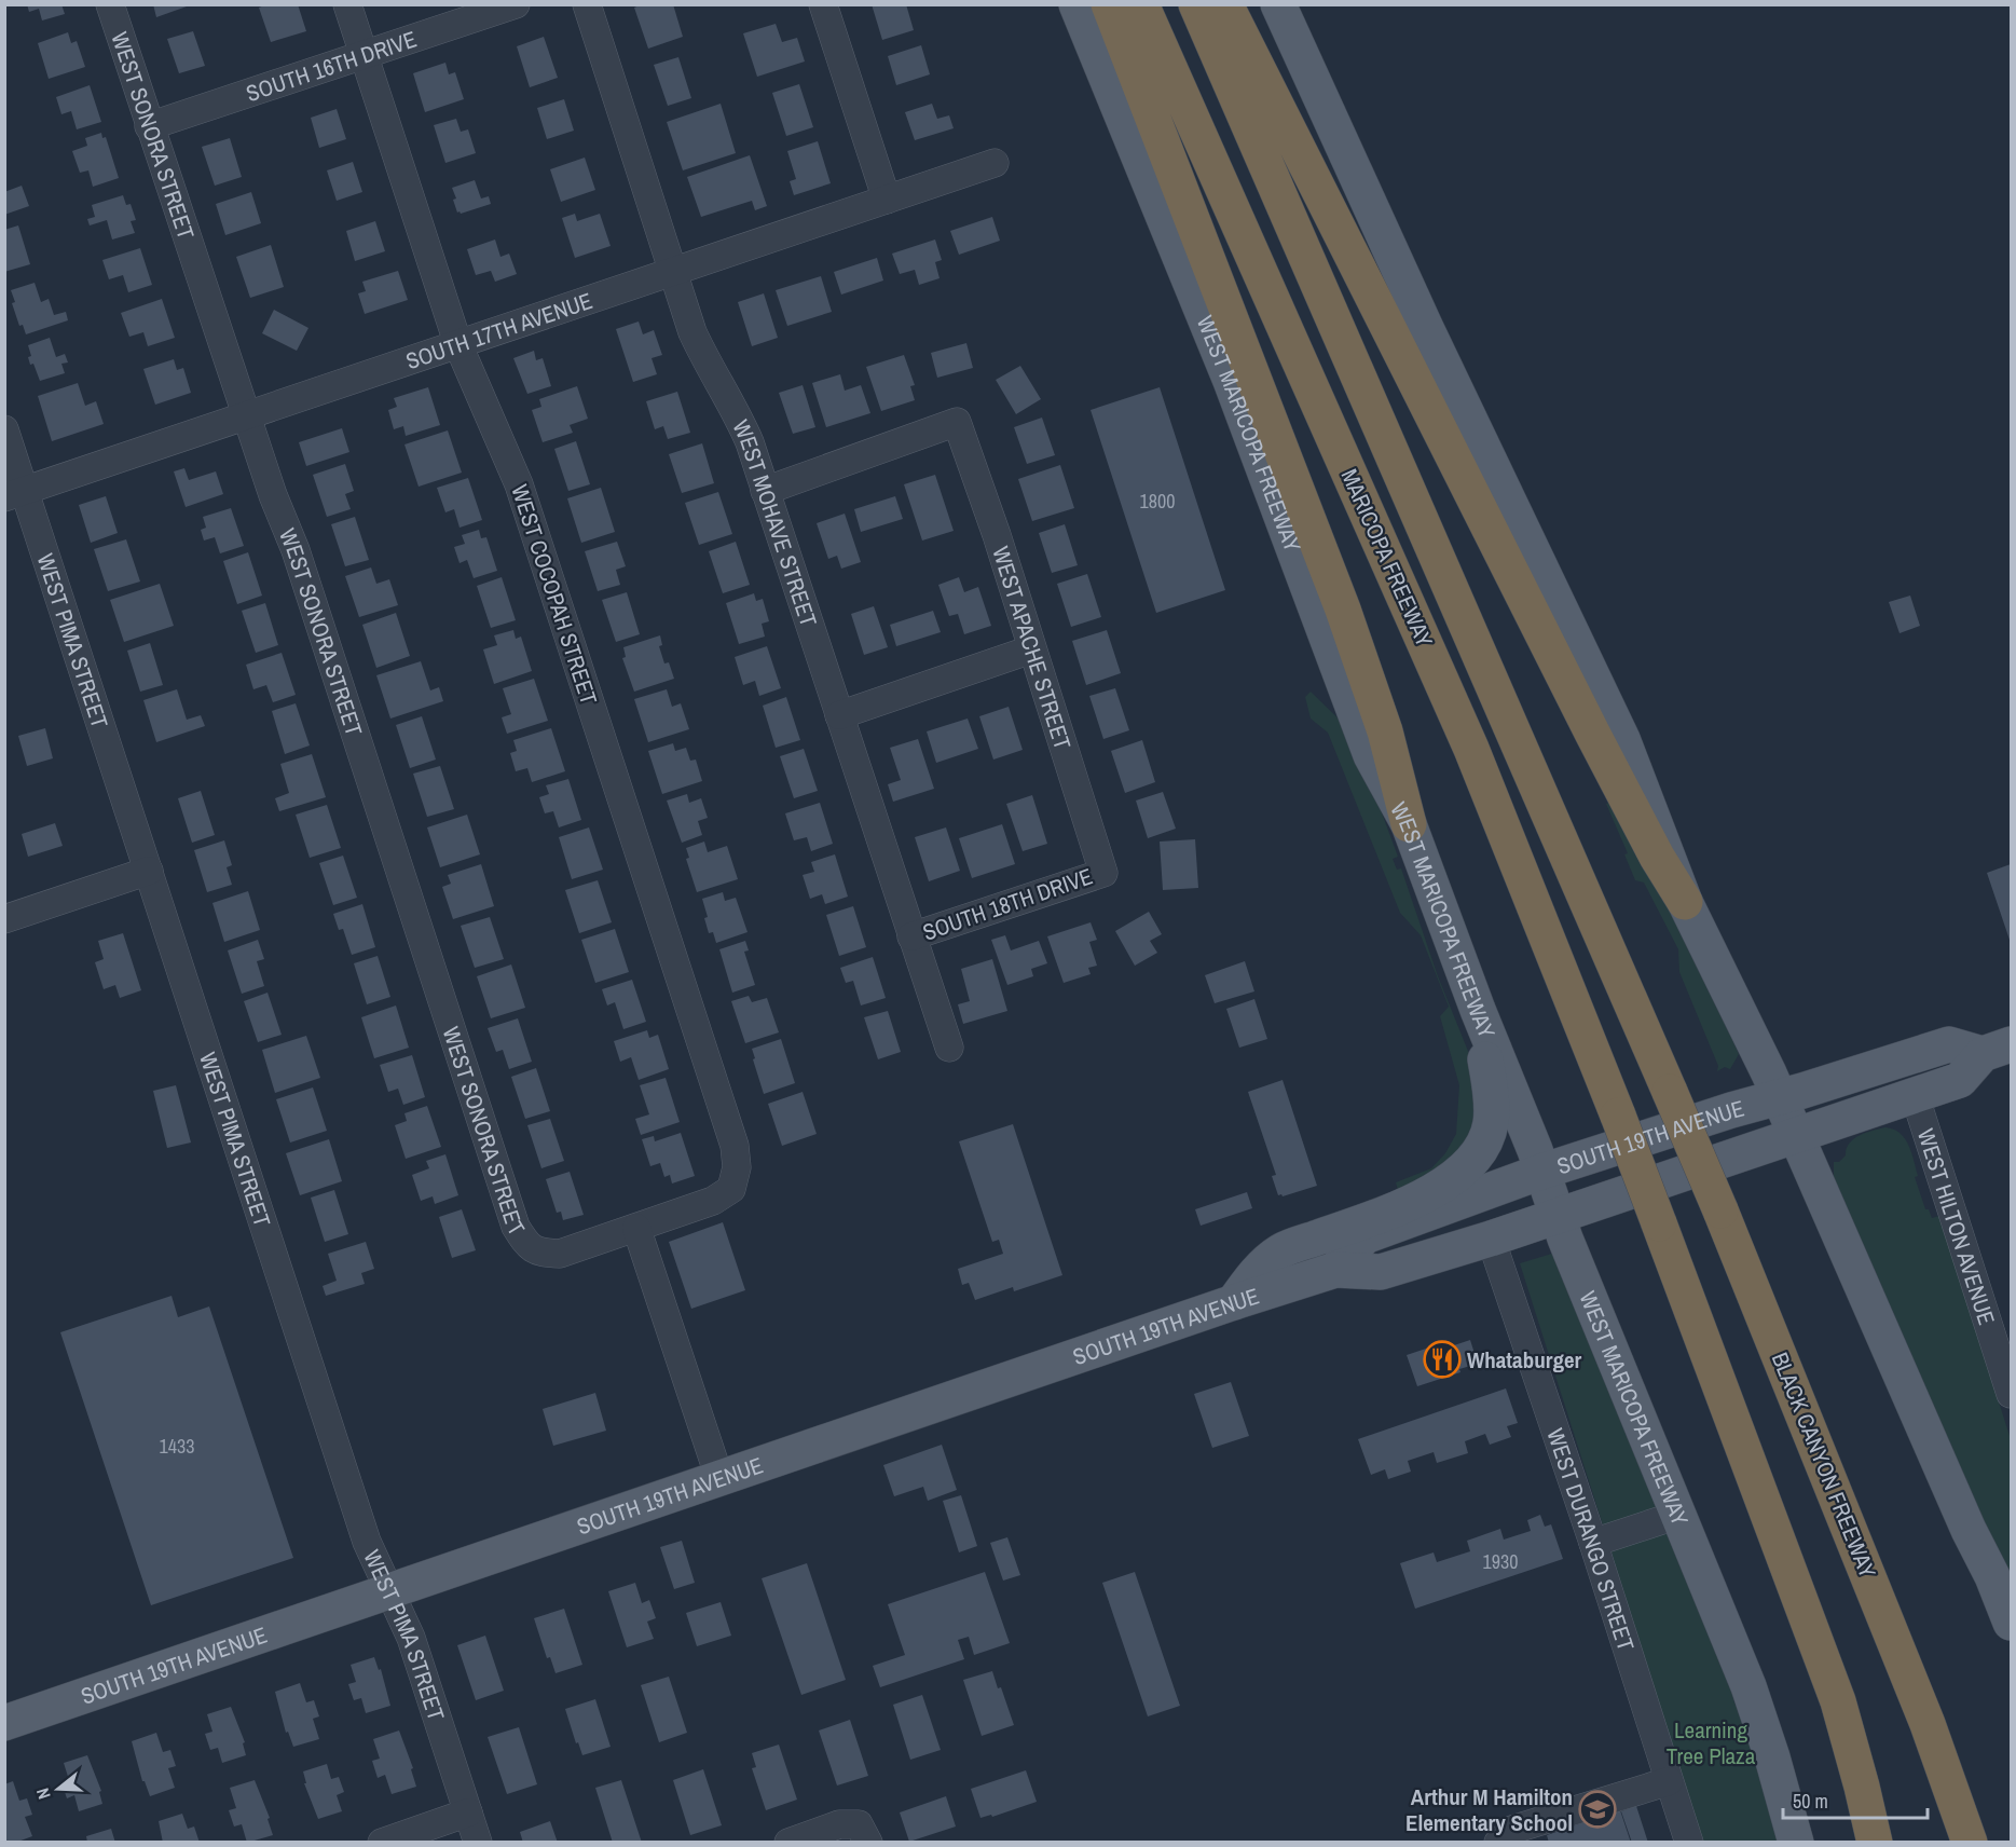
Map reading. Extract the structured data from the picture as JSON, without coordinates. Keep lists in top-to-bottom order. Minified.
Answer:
{"streets":{"highway":["MARICOPA FREEWAY","BLACK CANYON FREEWAY"],"main road":["WEST MARICOPA FREEWAY","SOUTH 19TH AVENUE"],"street":["SOUTH 16TH DRIVE","WEST SONORA STREET","SOUTH 17TH AVENUE","WEST MOHAVE STREET","WEST COCOPAH STREET","WEST PIMA STREET","WEST APACHE STREET","SOUTH 18TH DRIVE","WEST HILTON AVENUE","WEST DURANGO STREET"]},"crossings":[["SOUTH 16TH DRIVE","WEST SONORA STREET"],["SOUTH 16TH DRIVE","WEST COCOPAH STREET"],["WEST SONORA STREET","SOUTH 17TH AVENUE"],["WEST SONORA STREET","WEST COCOPAH STREET"],["SOUTH 17TH AVENUE","WEST MOHAVE STREET"],["SOUTH 17TH AVENUE","WEST COCOPAH STREET"],["SOUTH 17TH AVENUE","WEST PIMA STREET"],["WEST MARICOPA FREEWAY","SOUTH 19TH AVENUE"],["WEST MOHAVE STREET","WEST APACHE STREET"],["WEST MOHAVE STREET","SOUTH 18TH DRIVE"],["MARICOPA FREEWAY","BLACK CANYON FREEWAY"],["WEST PIMA STREET","SOUTH 19TH AVENUE"],["WEST APACHE STREET","SOUTH 18TH DRIVE"],["SOUTH 19TH AVENUE","WEST HILTON AVENUE"],["SOUTH 19TH AVENUE","WEST DURANGO STREET"]],"parks":["Learning Tree Plaza"],"places":{"restaurant":["Whataburger"],"school or university":["Arthur M Hamilton Elementary School"]},"house_numbers":["1800","1433","1930"],"scale_bar":"50 m","north":"left"}
